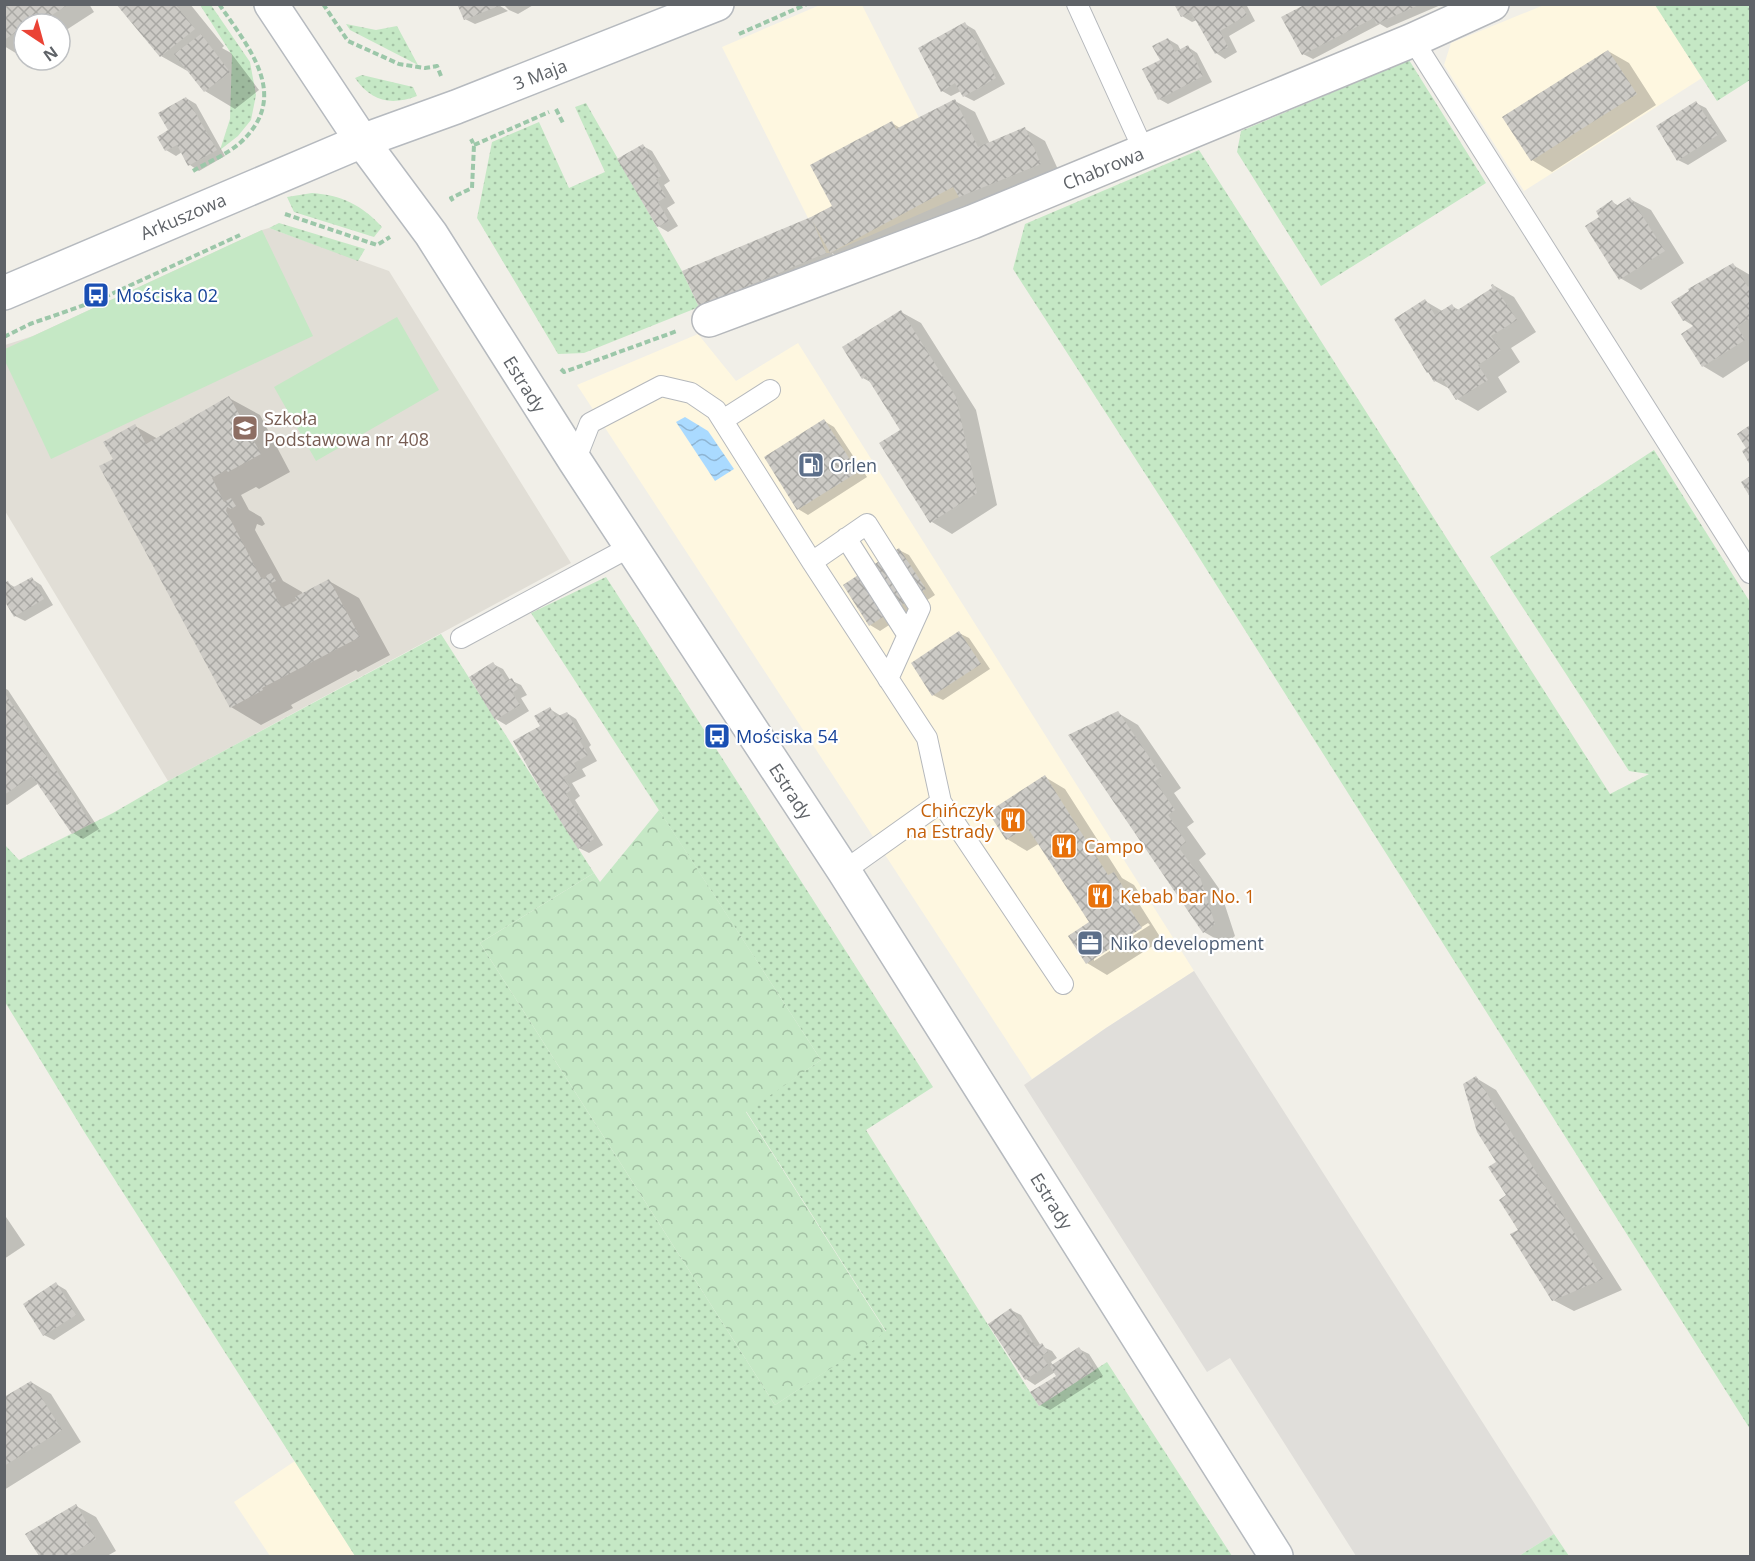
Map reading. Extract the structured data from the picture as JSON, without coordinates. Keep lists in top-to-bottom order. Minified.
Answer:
{"streets":{"main road":["3 Maja","Chabrowa","Arkuszowa","Estrady"]},"crossings":[["3 Maja","Arkuszowa"],["3 Maja","Estrady"],["Arkuszowa","Estrady"]],"places":{"bus stop":["Mościska 02","Mościska 54"],"school or university":["Szkoła Podstawowa nr 408"],"fuel station":["Orlen"],"restaurant":["Chińczyk na Estrady","Campo","Kebab bar No. 1"],"office":["Niko development"]},"north":"bottom right"}
